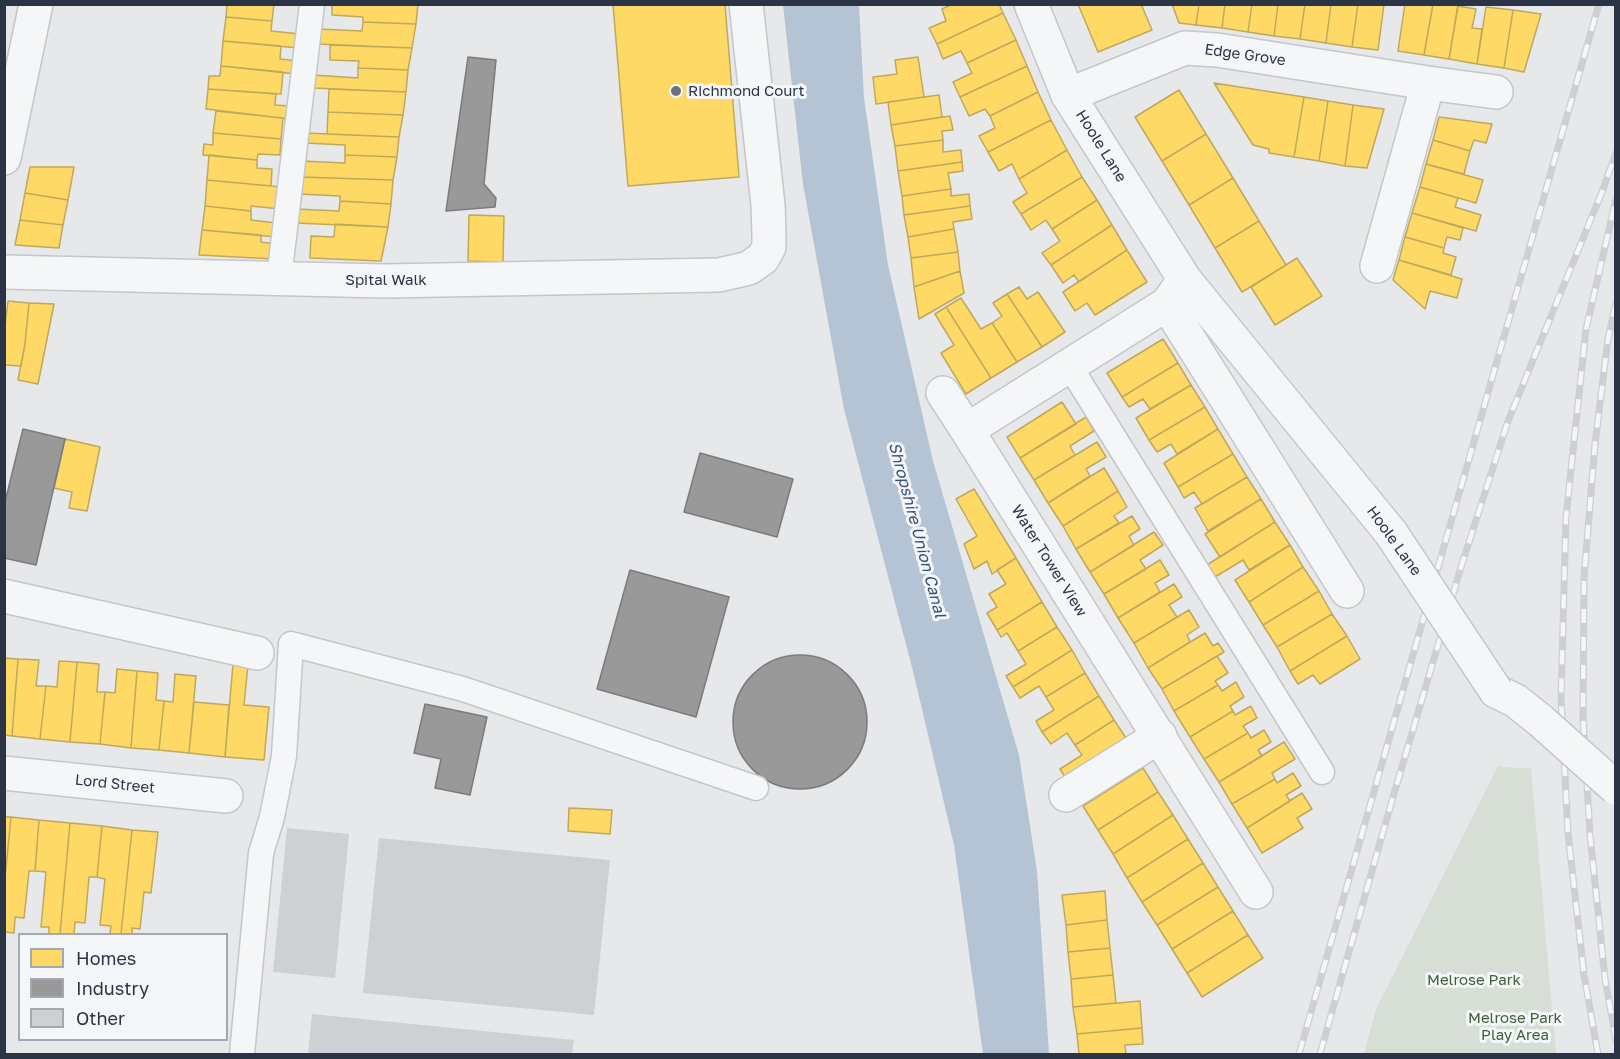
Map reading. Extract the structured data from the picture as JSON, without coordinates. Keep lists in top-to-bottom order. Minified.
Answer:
{"streets":{"street":["Edge Grove","Hoole Lane","Spital Walk","Water Tower View","Lord Street"]},"crossings":[["Edge Grove","Hoole Lane"]],"water":["Shropshire Union Canal"],"parks":["Melrose Park","Melrose Park Play Area"],"places":["Richmond Court"],"legend":["Homes","Industry","Other"]}
